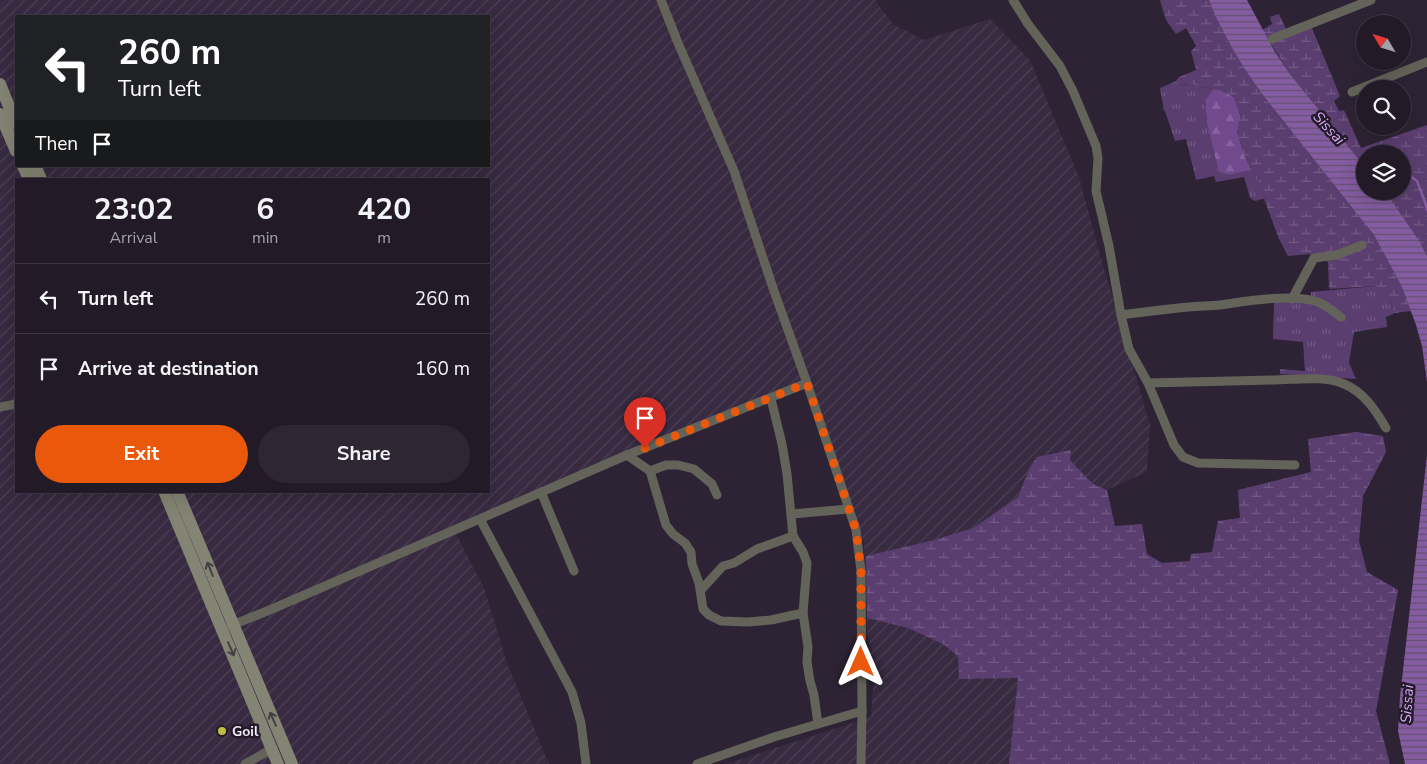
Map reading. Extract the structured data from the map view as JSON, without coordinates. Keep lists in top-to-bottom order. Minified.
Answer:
{"water":["Sissai"],"places":["Goil"],"north":"top left","page":{"turn":["260 m","Turn left"],"then":"Then","eta":["23:02","Arrival","6","min","420","m"],"list":[{"name":"Turn left","value":"260 m"},{"name":"Arrive at destination","value":"160 m"}],"buttons":["Exit","Share"]}}
